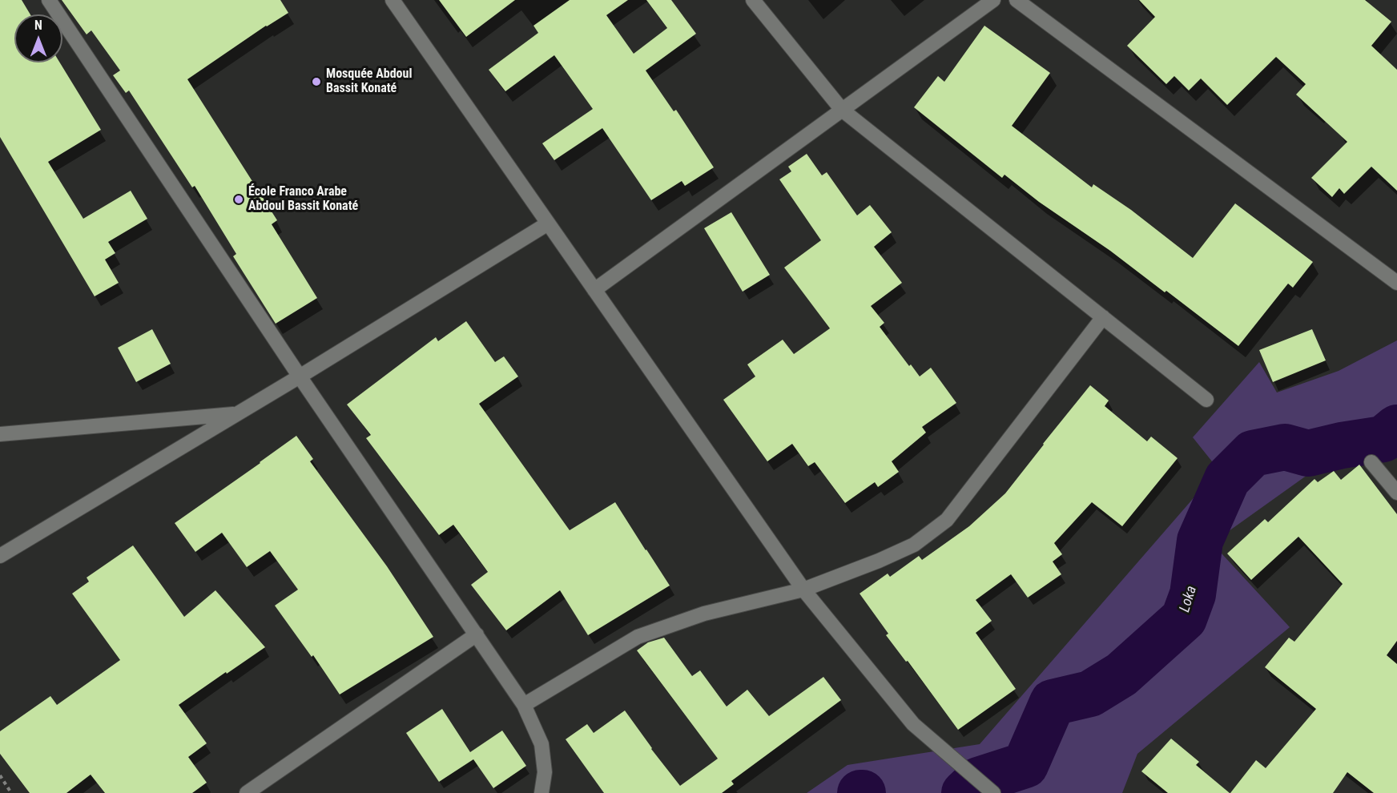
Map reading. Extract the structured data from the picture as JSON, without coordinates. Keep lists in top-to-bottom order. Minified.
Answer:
{"water":["Loka"],"places":["Mosquée Abdoul Bassit Konaté","École Franco Arabe Abdoul Bassit Konaté"],"north":"top"}
